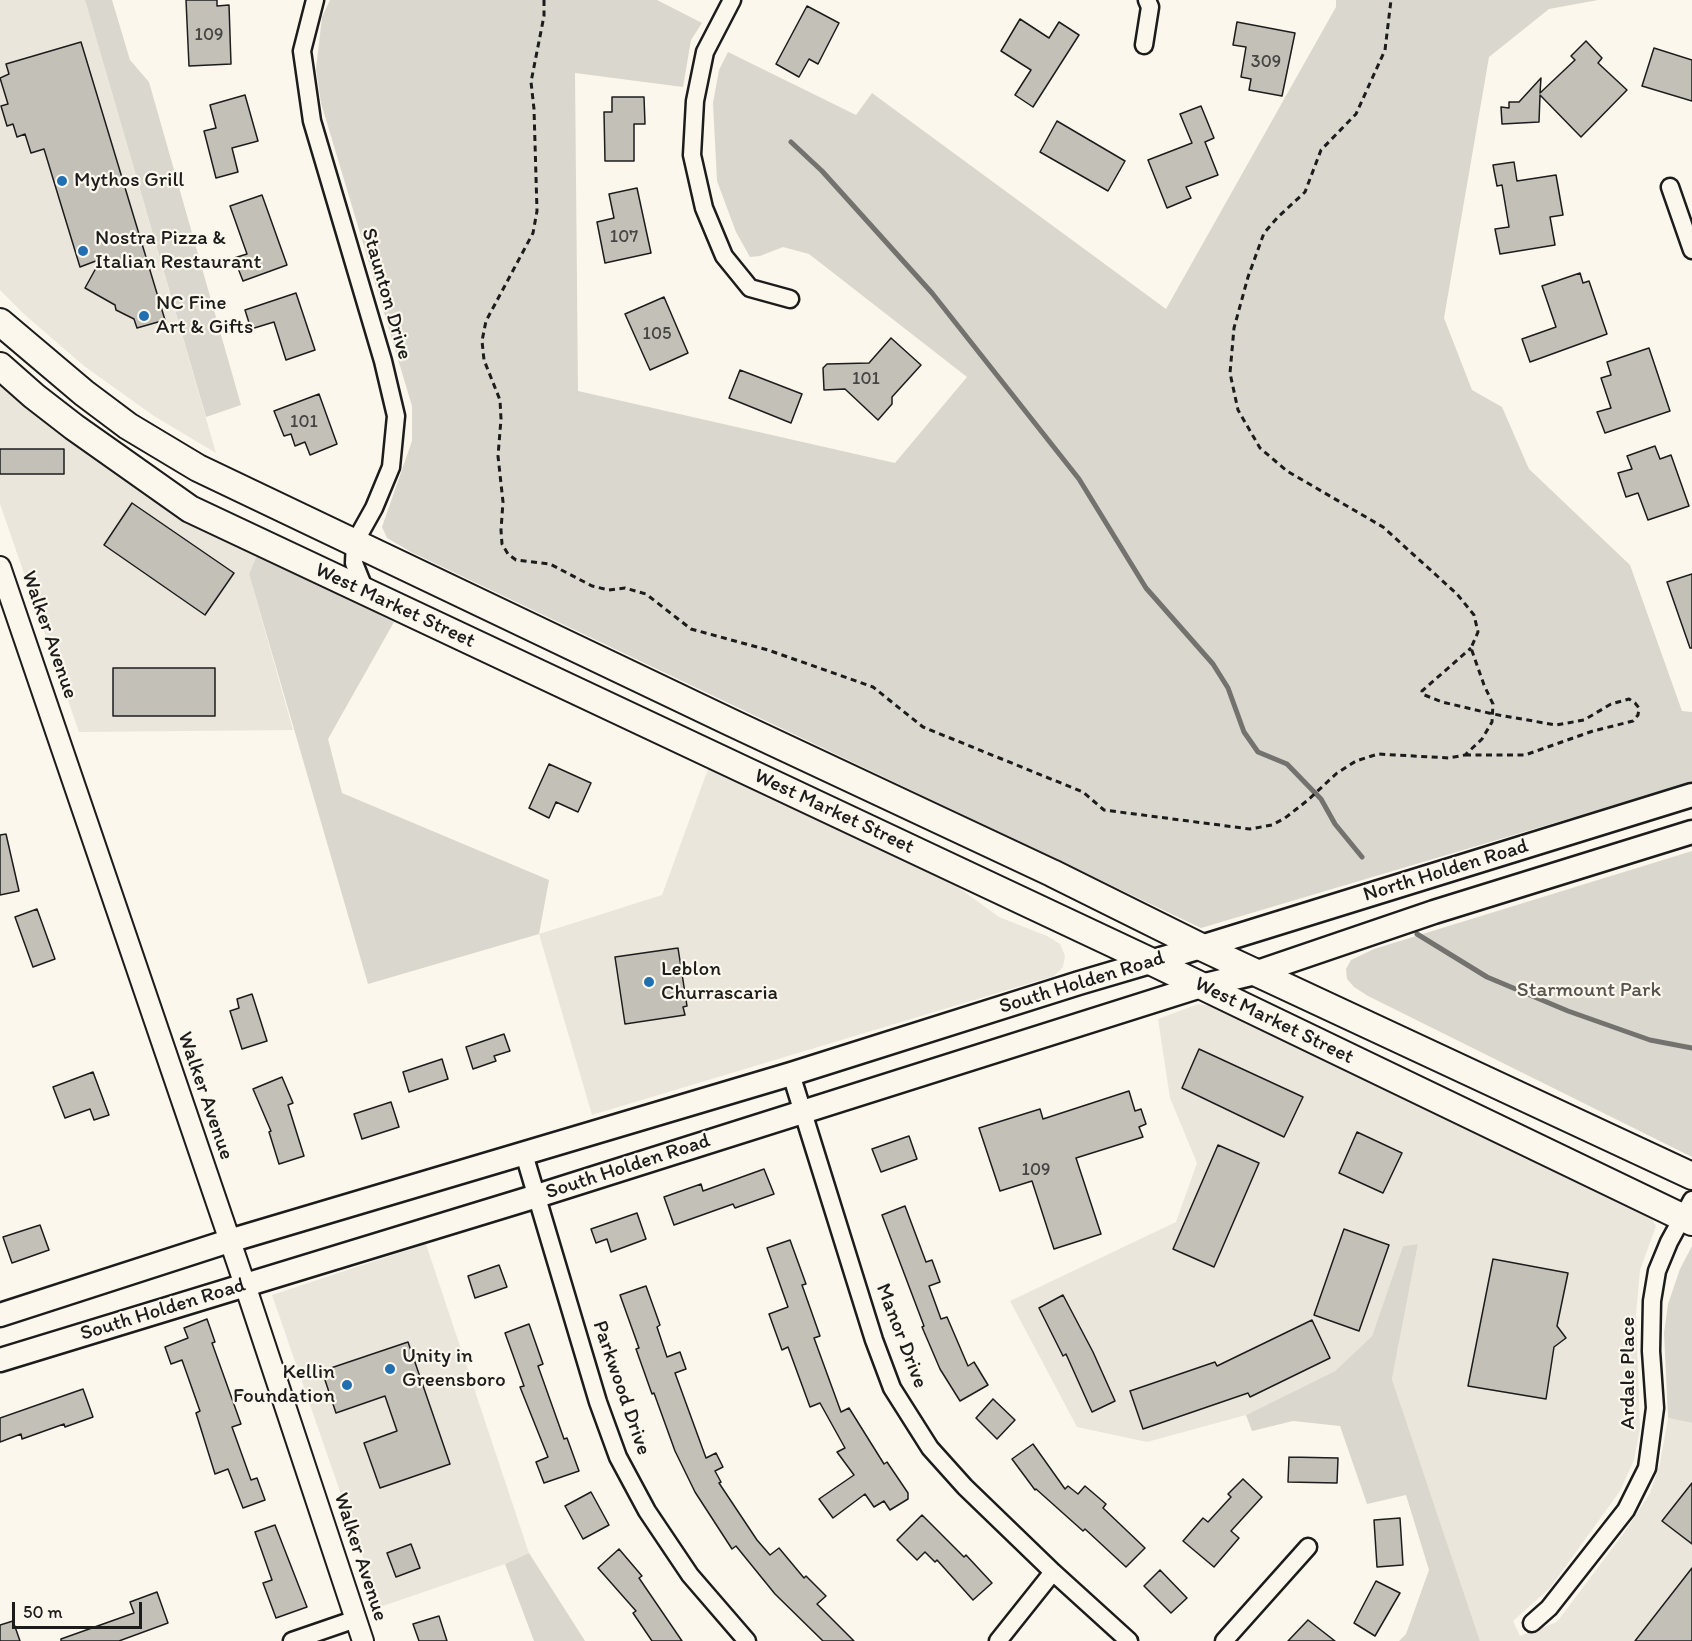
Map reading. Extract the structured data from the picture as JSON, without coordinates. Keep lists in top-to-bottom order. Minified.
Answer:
{"streets":{"main road":["West Market Street","North Holden Road","South Holden Road"],"street":["Staunton Drive","Walker Avenue","Manor Drive","Ardale Place","Parkwood Drive"]},"crossings":[["Staunton Drive","West Market Street"],["West Market Street","North Holden Road"],["West Market Street","South Holden Road"],["West Market Street","Ardale Place"],["Walker Avenue","South Holden Road"],["North Holden Road","South Holden Road"],["South Holden Road","Manor Drive"],["South Holden Road","Parkwood Drive"]],"parks":["Starmount Park"],"places":["Mythos Grill","Nostra Pizza & Italian Restaurant","NC Fine Art & Gifts","Leblon Churrascaria","Unity in Greensboro","Kellin Foundation"],"house_numbers":["109","309","107","105","101","101","109"],"scale_bar":"50 m"}
